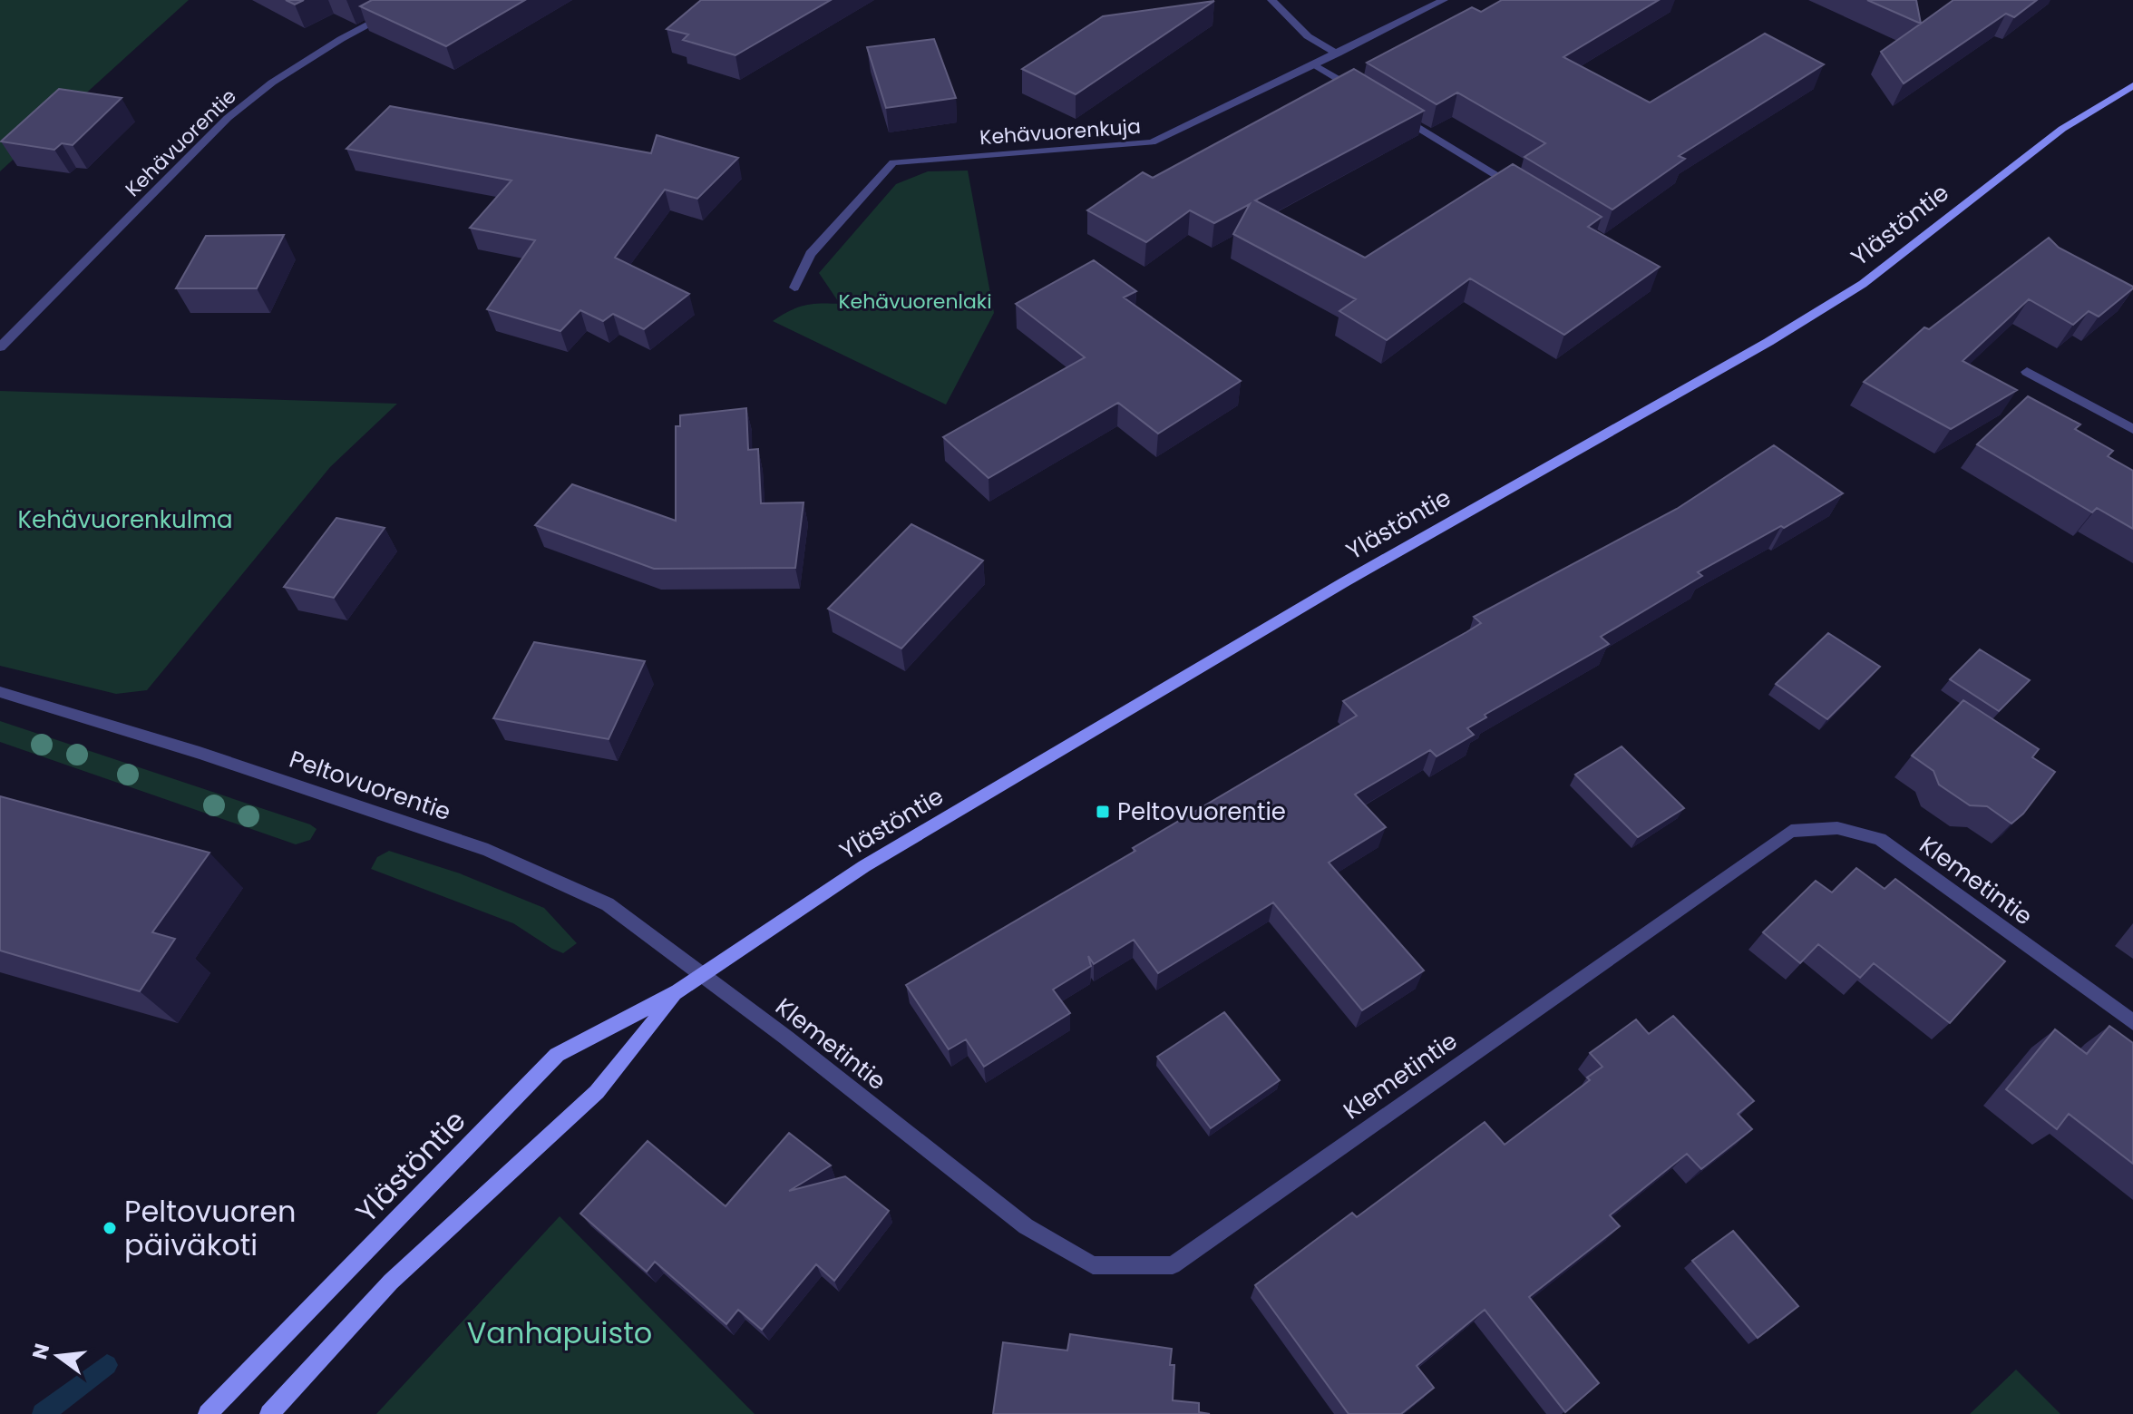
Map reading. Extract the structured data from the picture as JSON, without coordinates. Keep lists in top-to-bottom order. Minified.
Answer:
{"streets":{"main road":["Ylästöntie"],"street":["Kehävuorenkuja","Kehävuorentie","Peltovuorentie","Klemetintie"]},"crossings":[["Ylästöntie","Peltovuorentie"],["Ylästöntie","Klemetintie"],["Peltovuorentie","Klemetintie"]],"parks":["Kehävuorenlaki","Kehävuorenkulma","Vanhapuisto"],"places":{"transit":["Peltovuorentie"],"other":["Peltovuoren päiväkoti"]},"north":"left"}
